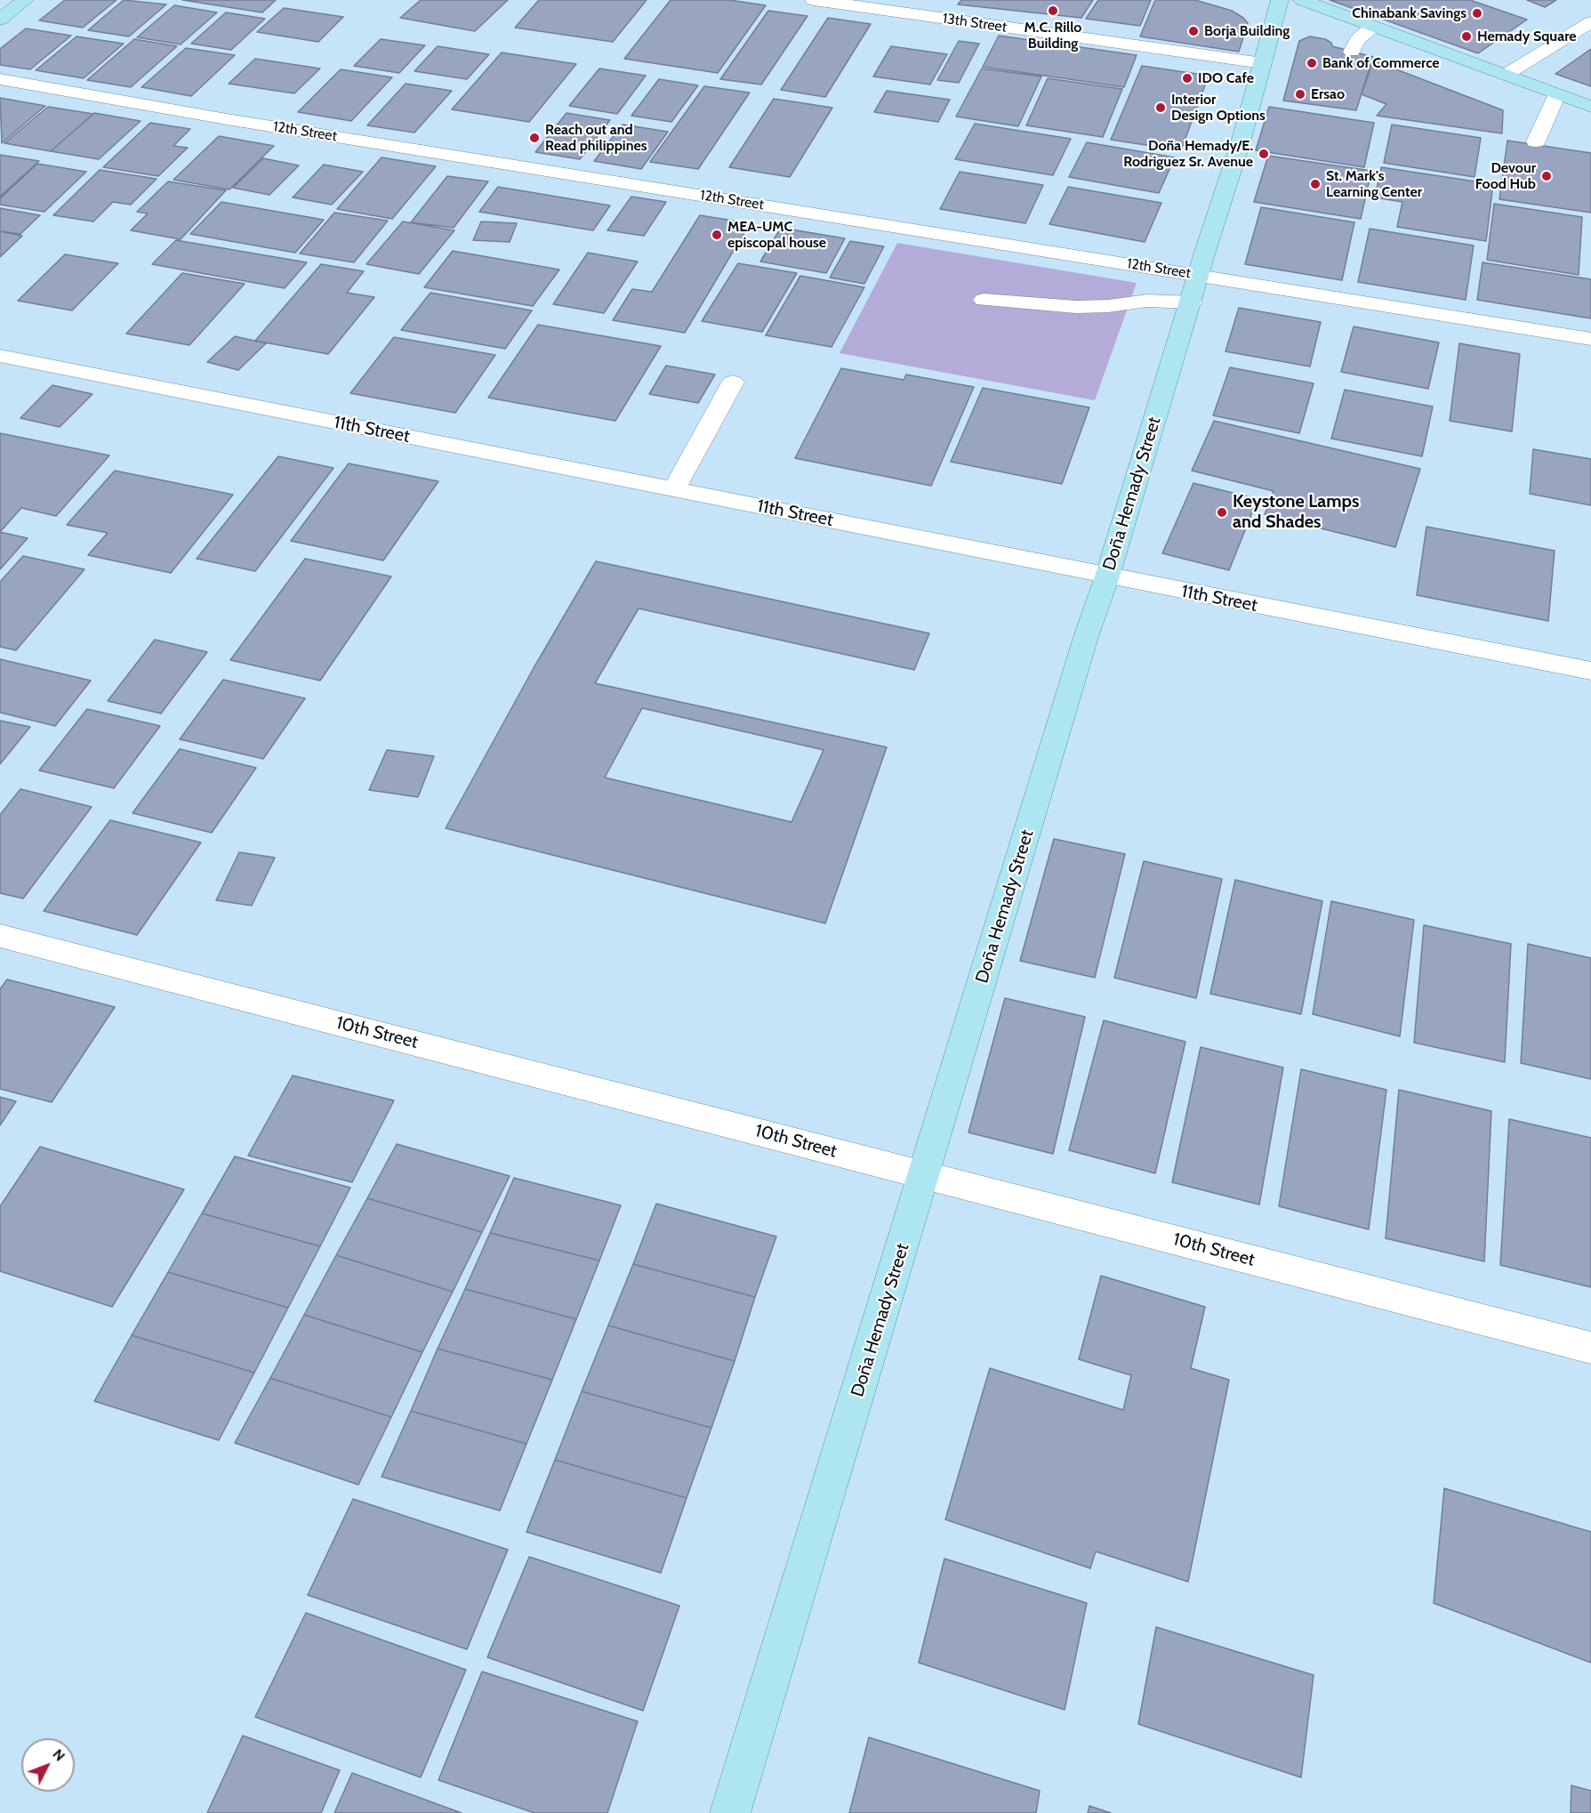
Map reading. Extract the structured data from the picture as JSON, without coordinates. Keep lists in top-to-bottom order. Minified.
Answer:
{"streets":{"main road":["Doña Hemady Street"],"street":["13th Street","12th Street","11th Street","10th Street"]},"crossings":[["13th Street","Doña Hemady Street"],["12th Street","Doña Hemady Street"],["11th Street","Doña Hemady Street"],["Doña Hemady Street","10th Street"]],"places":["M.C. Rillo Building","Chinabank Savings","Borja Building","Hemady Square","Bank of Commerce","IDO Cafe","Ersao","Interior Design Options","Reach out and Read philippines","Doña Hemady/E. Rodriguez Sr. Avenue","Devour Food Hub","St. Mark's Learning Center","MEA-UMC episcopal house","Keystone Lamps and Shades"],"north":"top right"}
